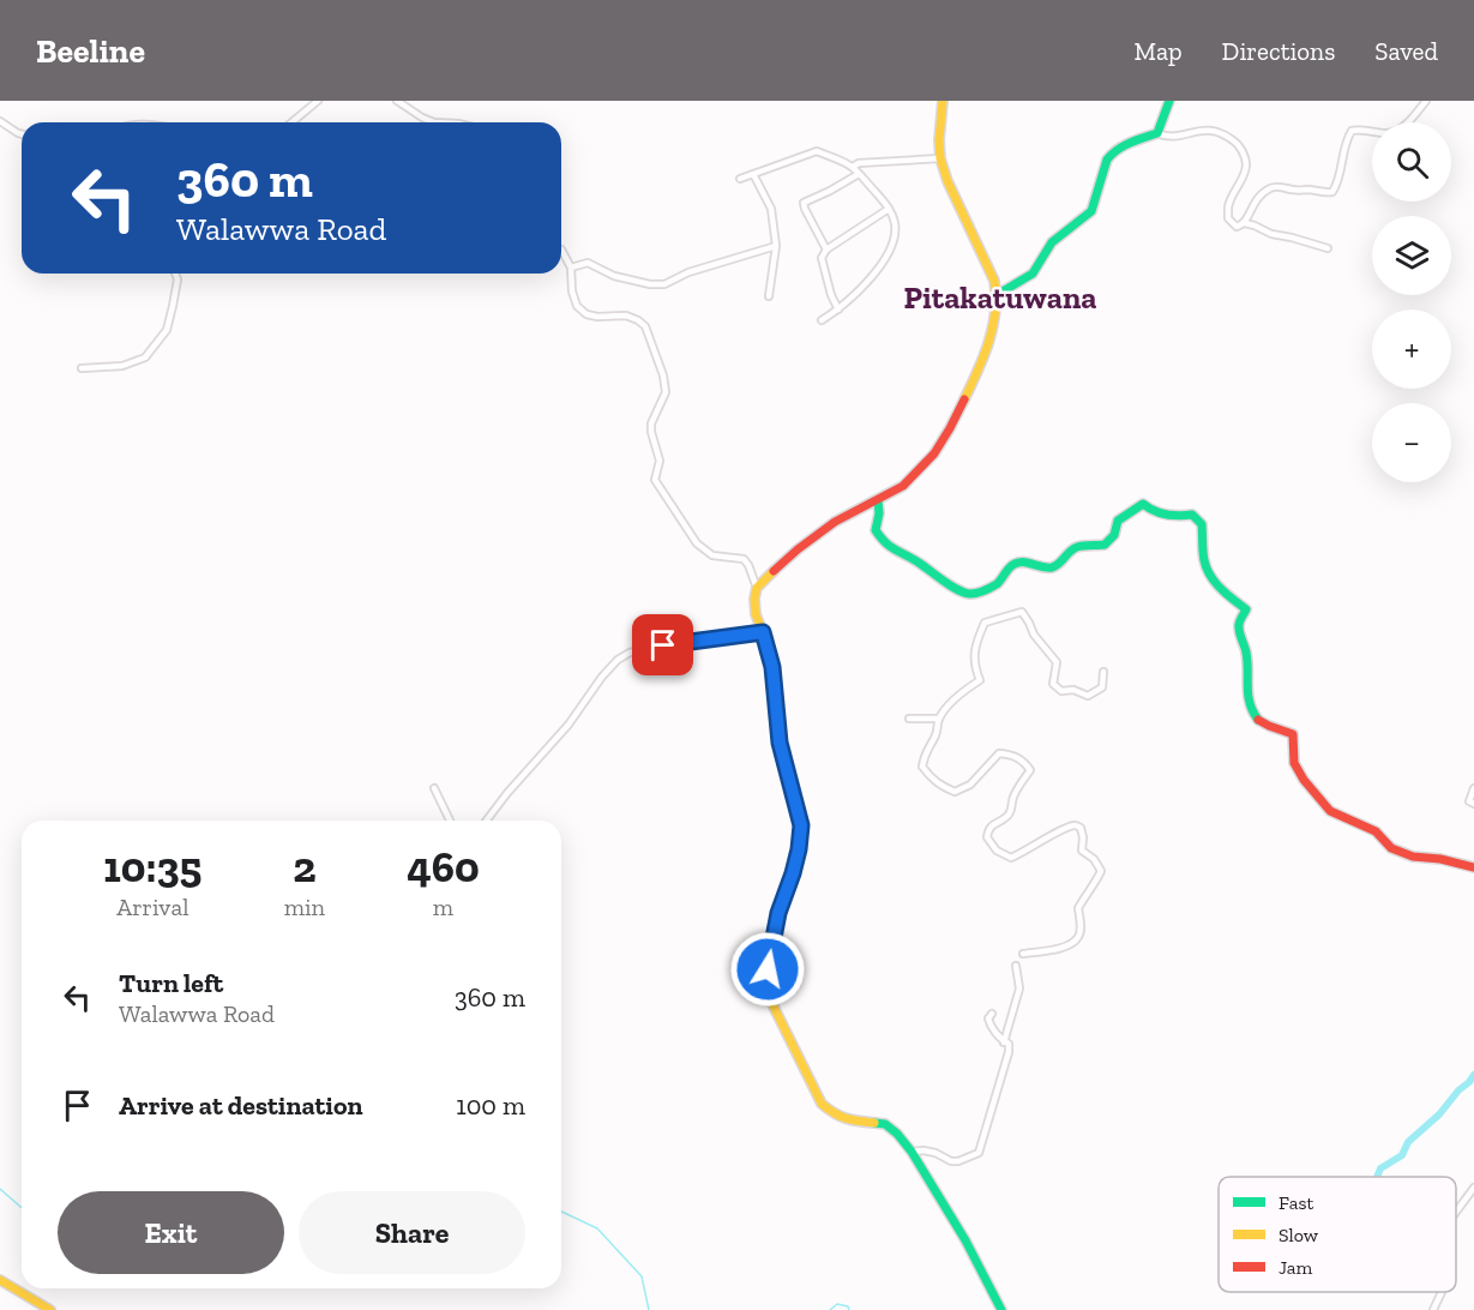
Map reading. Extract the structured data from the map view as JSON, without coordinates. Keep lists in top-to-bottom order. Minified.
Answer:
{"districts":["Pitakatuwana"],"legend":["Fast","Slow","Jam"],"page":{"header":"Beeline","nav":["Map","Directions","Saved"],"map_buttons":["+","−"],"turn":["360 m","Walawwa Road"],"eta":["10:35","Arrival","2","min","460","m"],"list":[{"name":"Turn left","note":"Walawwa Road","value":"360 m"},{"name":"Arrive at destination","value":"100 m"}],"buttons":["Exit","Share"]}}
